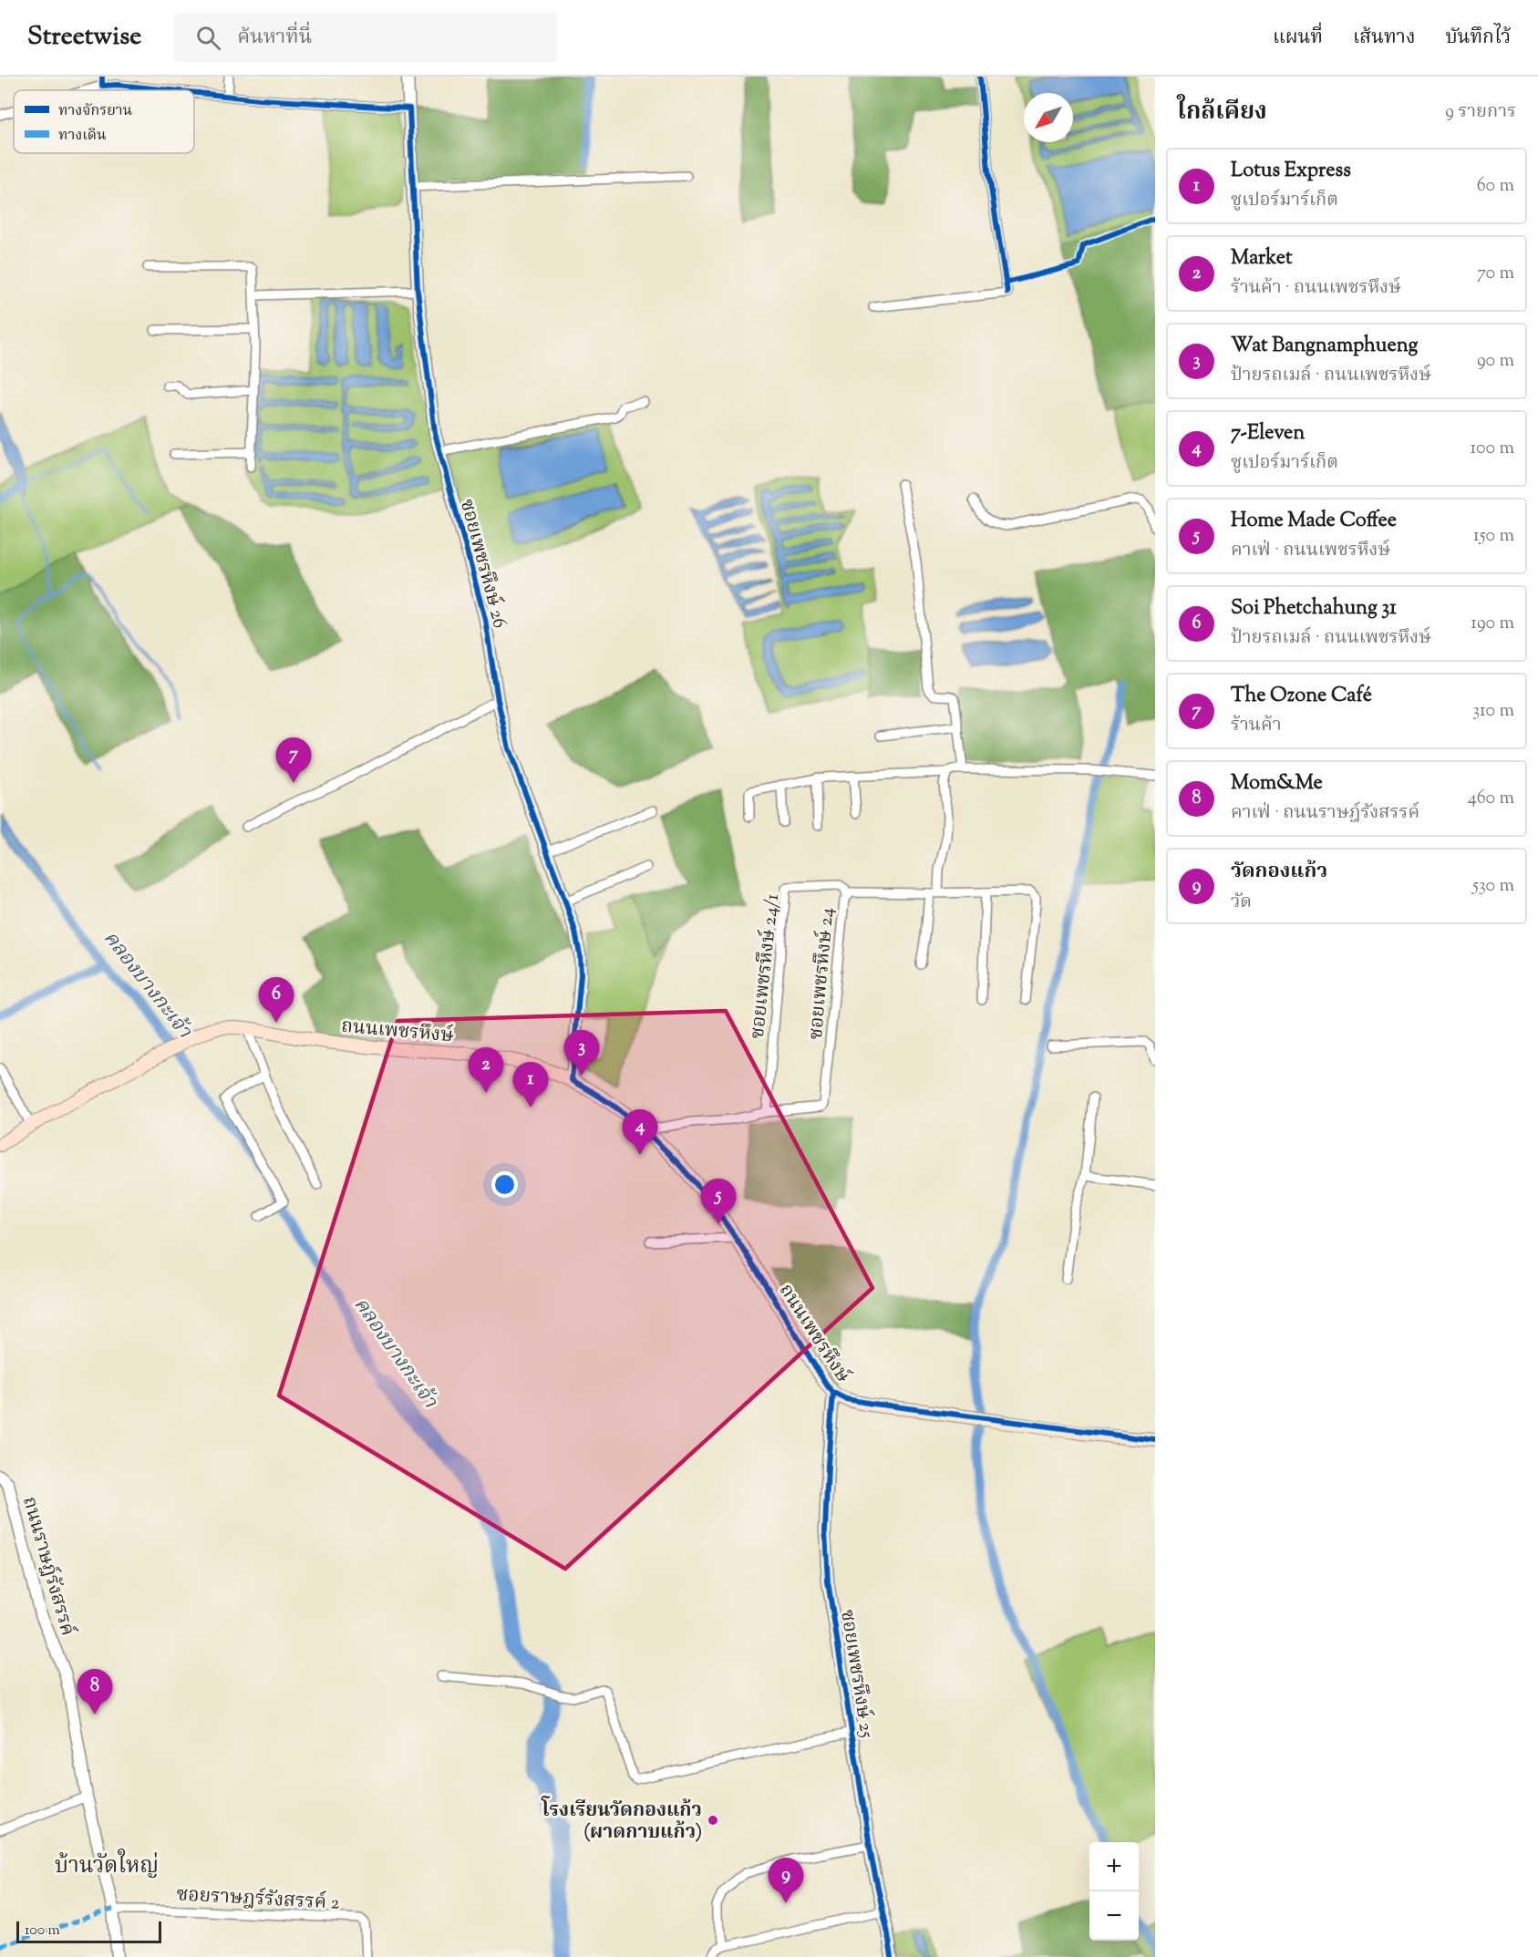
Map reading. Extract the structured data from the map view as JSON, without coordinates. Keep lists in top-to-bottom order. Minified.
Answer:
{"streets":{"main road":["ถนนเพชรหึงษ์"],"street":["ซอยเพชรหึงษ์ 26","ซอยเพชรหึงษ์ 24/1","ซอยเพชรหึงษ์ 24","ถนนราษฎ์รังสรรค์","ซอยเพชรหึงษ์ 25","ซอยราษฎร์รังสรรค์ 2"]},"crossings":[["ซอยเพชรหึงษ์ 26","ถนนเพชรหึงษ์"],["ซอยเพชรหึงษ์ 24/1","ซอยเพชรหึงษ์ 24"],["ซอยเพชรหึงษ์ 24","ถนนเพชรหึงษ์"],["ถนนเพชรหึงษ์","ซอยเพชรหึงษ์ 25"],["ถนนราษฎ์รังสรรค์","ซอยราษฎร์รังสรรค์ 2"]],"districts":["บ้านวัดใหญ่"],"water":["คลองบางกะเจ้า"],"places":["โรงเรียนวัดกองแก้ว (ผาดกาบแก้ว)"],"legend":["ทางจักรยาน","ทางเดิน"],"scale_bar":"100 m","north":"bottom left","page":{"header":"Streetwise","search":"ค้นหาที่นี่","nav":["แผนที่","เส้นทาง","บันทึกไว้"],"heading":["ใกล้เคียง","9 รายการ"],"list":[{"mark":"1","name":"Lotus Express","note":"ซูเปอร์มาร์เก็ต","value":"60 m"},{"mark":"2","name":"Market","note":"ร้านค้า · ถนนเพชรหึงษ์","value":"70 m"},{"mark":"3","name":"Wat Bangnamphueng","note":"ป้ายรถเมล์ · ถนนเพชรหึงษ์","value":"90 m"},{"mark":"4","name":"7-Eleven","note":"ซูเปอร์มาร์เก็ต","value":"100 m"},{"mark":"5","name":"Home Made Coffee","note":"คาเฟ่ · ถนนเพชรหึงษ์","value":"150 m"},{"mark":"6","name":"Soi Phetchahung 31","note":"ป้ายรถเมล์ · ถนนเพชรหึงษ์","value":"190 m"},{"mark":"7","name":"The Ozone Café","note":"ร้านค้า","value":"310 m"},{"mark":"8","name":"Mom&Me","note":"คาเฟ่ · ถนนราษฎ์รังสรรค์","value":"460 m"},{"mark":"9","name":"วัดกองแก้ว","note":"วัด","value":"530 m"}],"pins":["7","6","3","2","1","4","5","8","9"],"map_buttons":["+","−"],"scale":"100 m"}}
